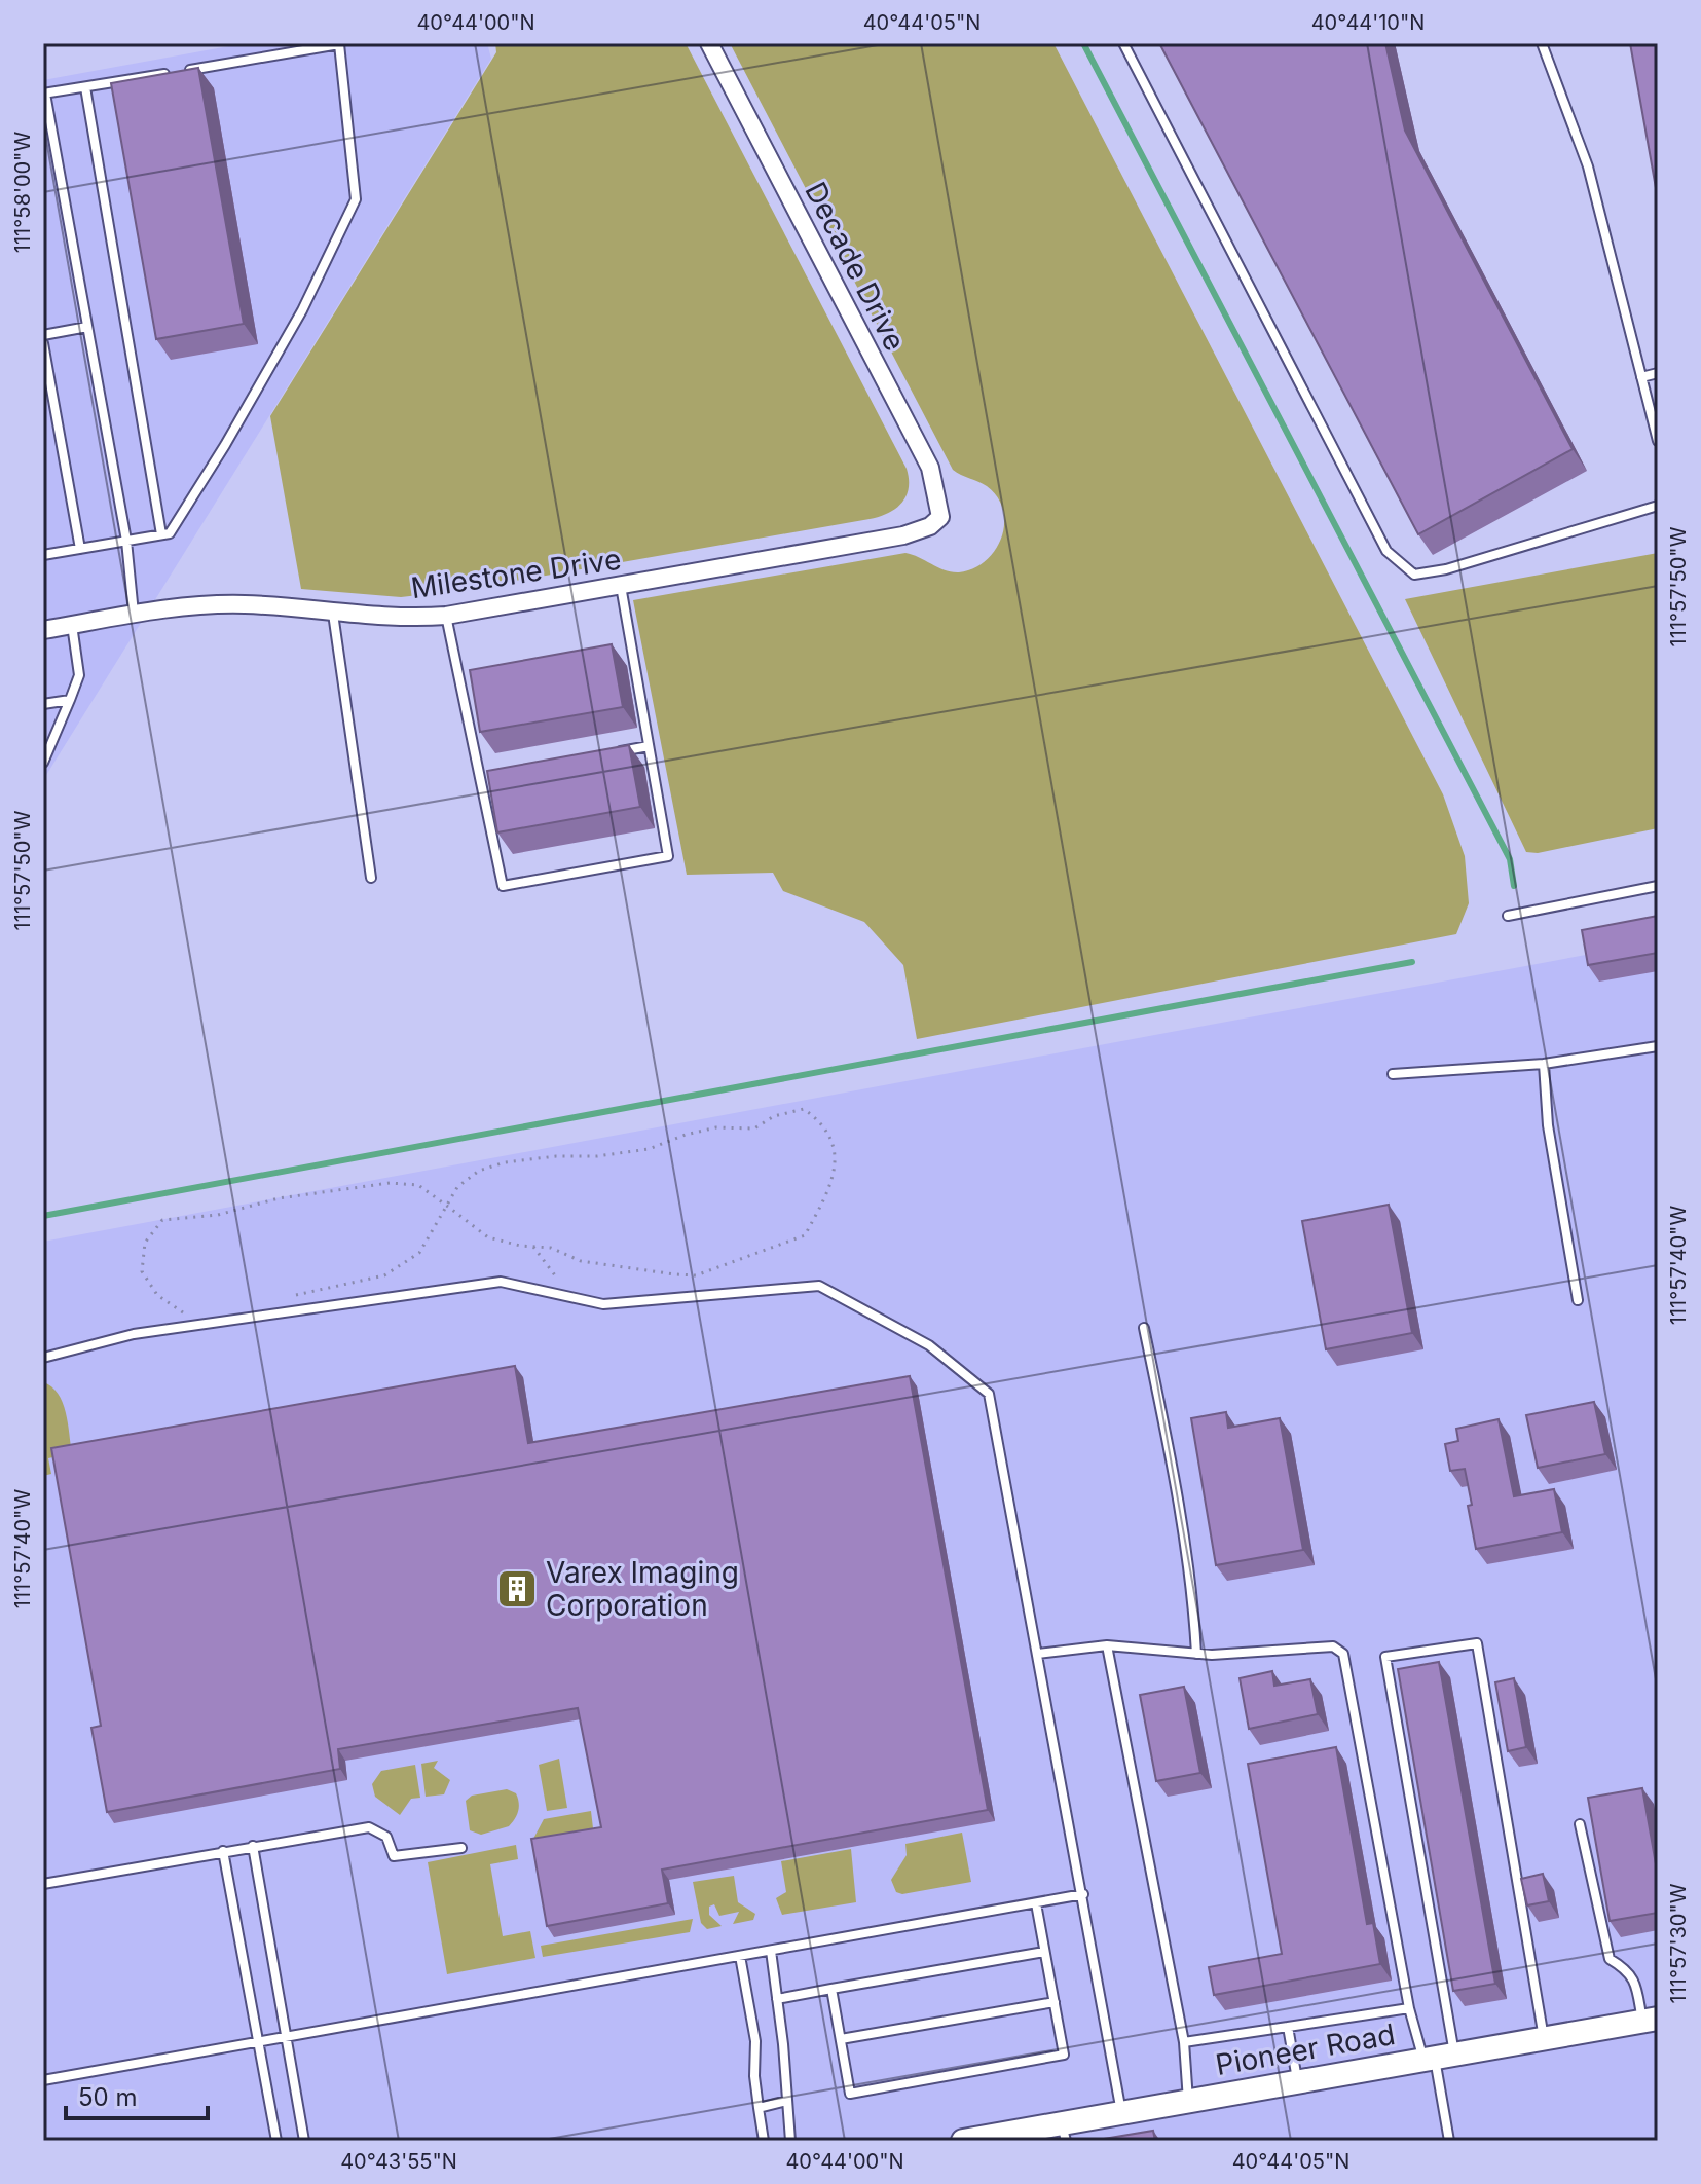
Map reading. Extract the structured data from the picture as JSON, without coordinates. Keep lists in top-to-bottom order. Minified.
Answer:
{"streets":{"main road":["Pioneer Road"],"street":["Decade Drive","Milestone Drive"]},"crossings":[["Decade Drive","Milestone Drive"]],"places":{"building":["Varex Imaging Corporation"]},"scale_bar":"50 m","coordinates":["40°44'00\"N","40°44'05\"N","40°44'10\"N","111°58'00\"W","111°57'50\"W","111°57'40\"W","111°57'30\"W","40°43'55\"N"]}
